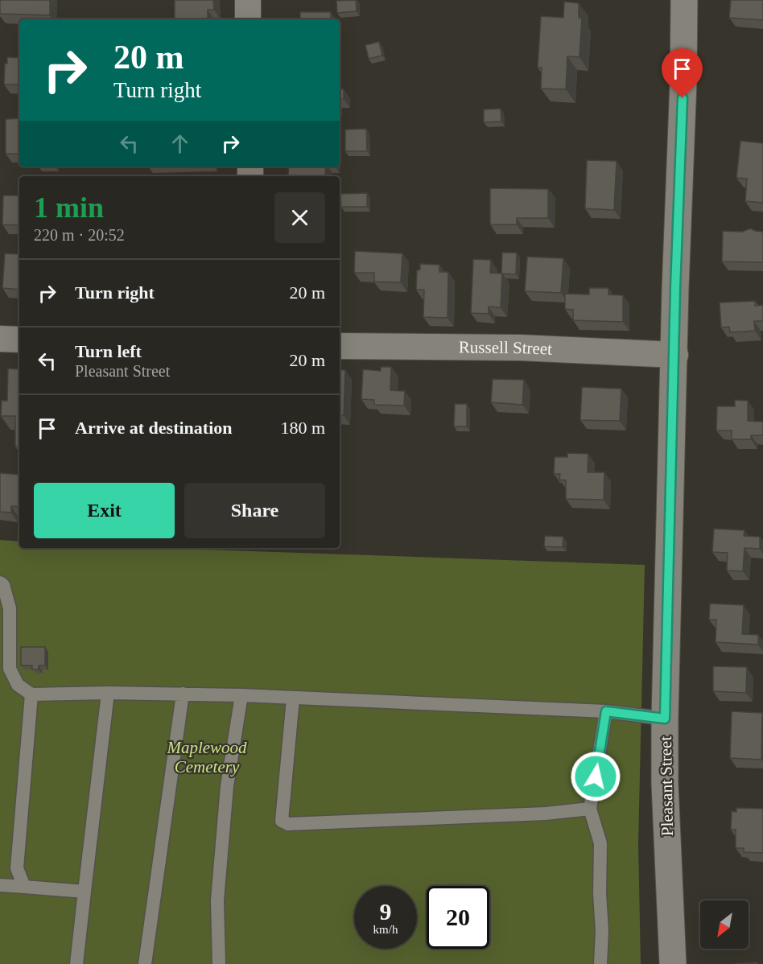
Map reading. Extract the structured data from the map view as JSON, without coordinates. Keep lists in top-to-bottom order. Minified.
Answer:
{"streets":{"street":["Russell Street","Pleasant Street"]},"crossings":[["Russell Street","Pleasant Street"]],"parks":["Maplewood Cemetery"],"north":"bottom left","page":{"turn":["20 m","Turn right"],"heading":["1 min","220 m · 20:52"],"list":[{"name":"Turn right","value":"20 m"},{"name":"Turn left","note":"Pleasant Street","value":"20 m"},{"name":"Arrive at destination","value":"180 m"}],"buttons":["Exit","Share"],"speed":"9 km/h","limit":"20"}}
